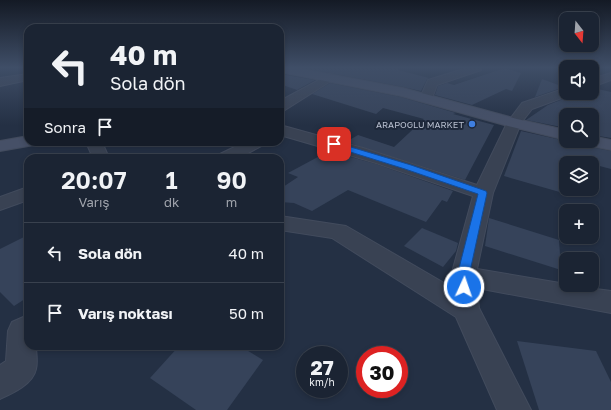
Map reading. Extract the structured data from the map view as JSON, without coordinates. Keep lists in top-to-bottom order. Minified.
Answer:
{"places":["ARAPOĞLU MARKET"],"north":"bottom","page":{"map_buttons":["+","−"],"turn":["40 m","Sola dön"],"then":"Sonra","eta":["20:07","Varış","1","dk","90","m"],"list":[{"name":"Sola dön","value":"40 m"},{"name":"Varış noktası","value":"50 m"}],"speed":"27 km/h","limit":"30"}}
